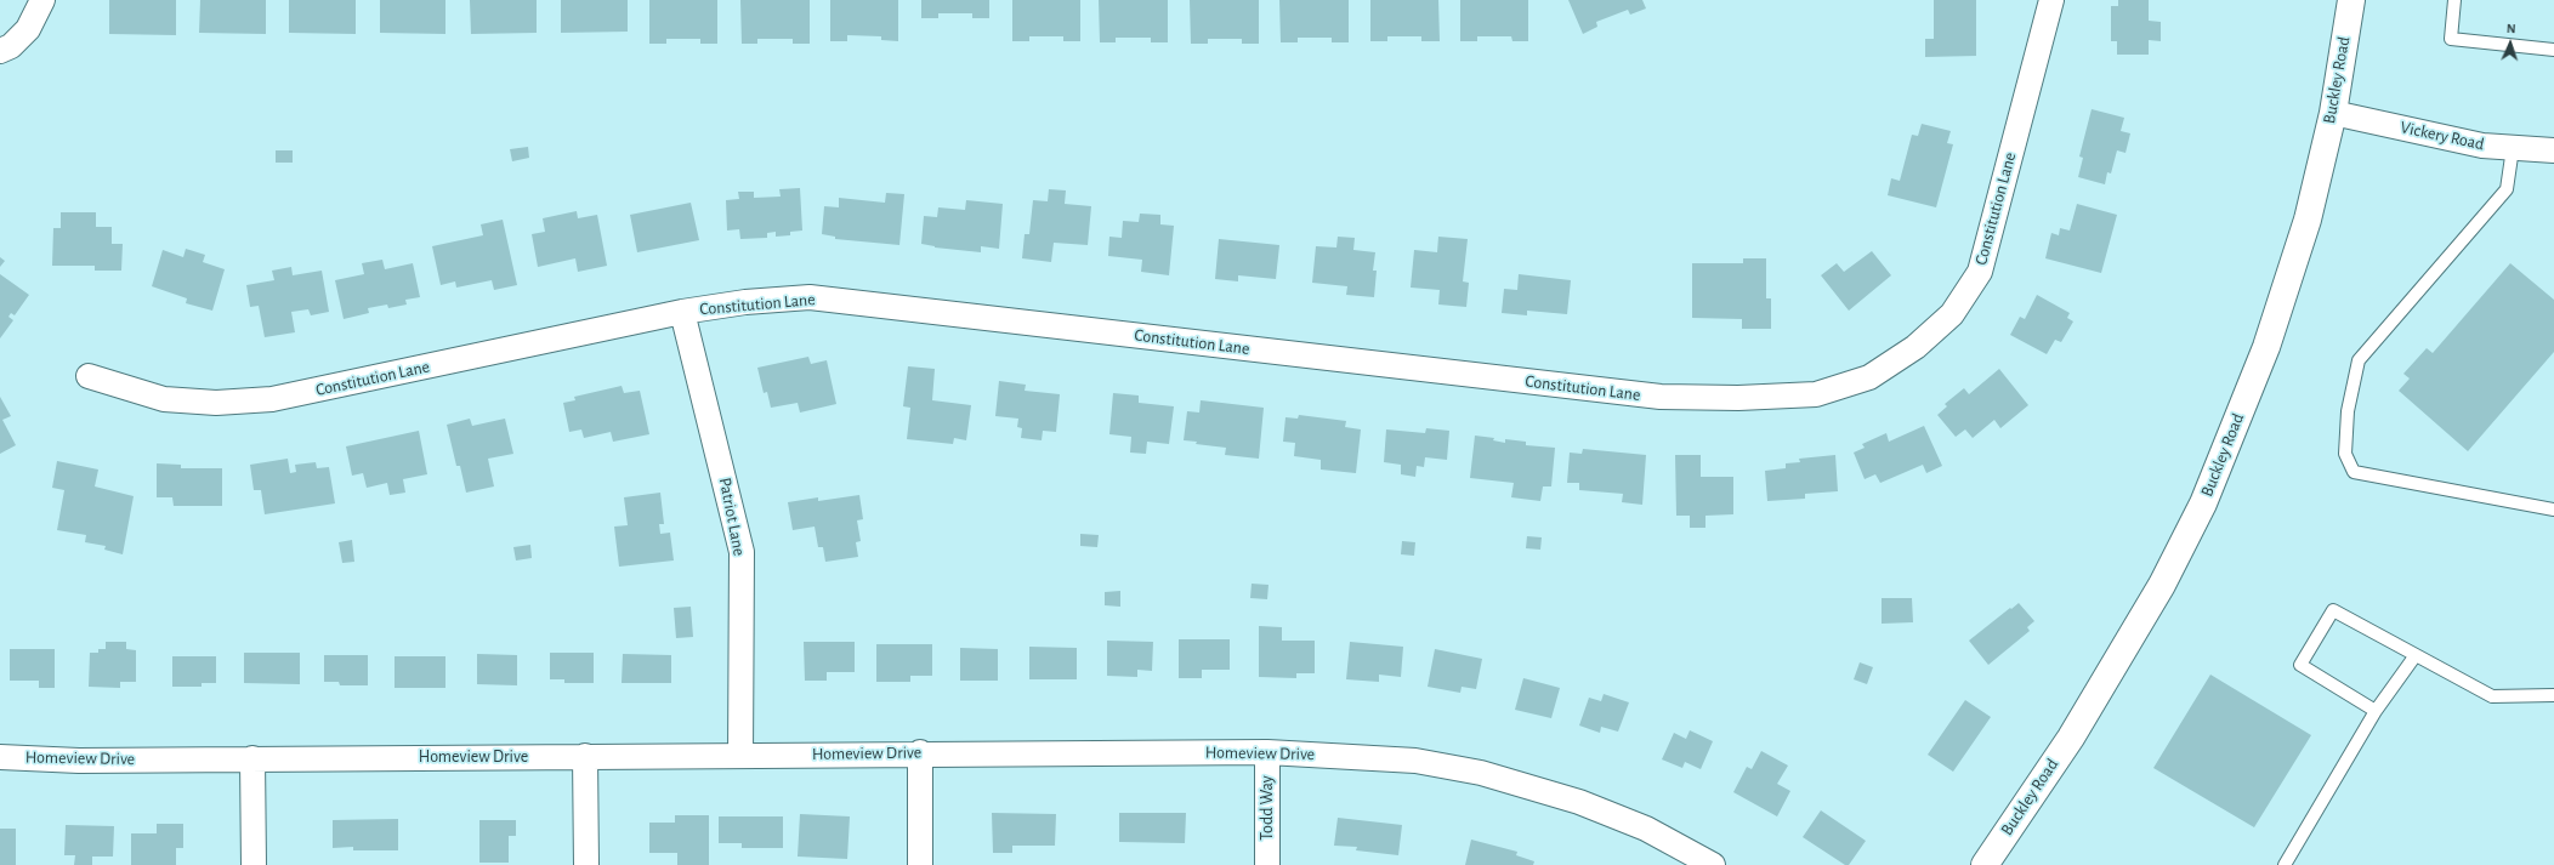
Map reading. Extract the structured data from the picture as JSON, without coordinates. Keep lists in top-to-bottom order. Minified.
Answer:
{"streets":{"street":["Buckley Road","Vickery Road","Constitution Lane","Patriot Lane","Homeview Drive","Todd Way"]},"crossings":[["Buckley Road","Vickery Road"],["Constitution Lane","Patriot Lane"],["Patriot Lane","Homeview Drive"],["Homeview Drive","Todd Way"]],"north":"top"}
